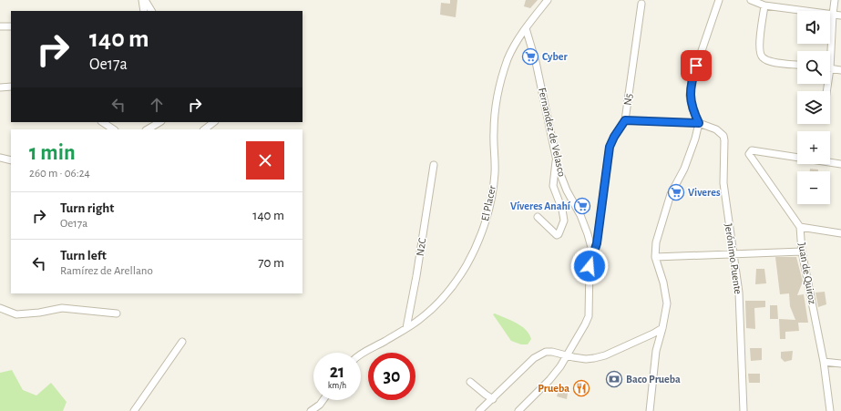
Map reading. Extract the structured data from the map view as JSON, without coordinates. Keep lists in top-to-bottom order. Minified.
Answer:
{"streets":{"street":["N5","Fernandez de Velasco","El Placer","N2C","Jerónimo Puente","Juan de Quiroz"]},"crossings":[["N5","Fernandez de Velasco"],["Fernandez de Velasco","El Placer"],["El Placer","N2C"]],"places":{"supermarket":["Cyber","Viveres","Víveres Anahí"],"bank":["Baco Prueba"],"restaurant":["Prueba"]},"page":{"map_buttons":["+","−"],"turn":["140 m","Oe17a"],"heading":["1 min","260 m · 06:24"],"list":[{"name":"Turn right","note":"Oe17a","value":"140 m"},{"name":"Turn left","note":"Ramírez de Arellano","value":"70 m"}],"speed":"21 km/h","limit":"30"}}
